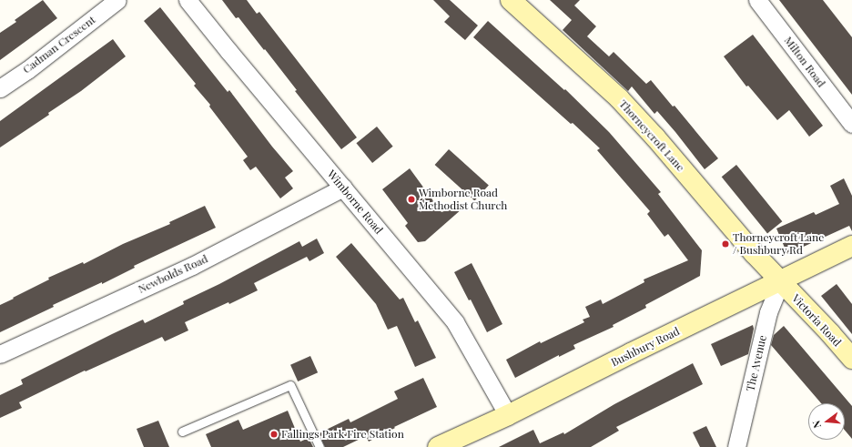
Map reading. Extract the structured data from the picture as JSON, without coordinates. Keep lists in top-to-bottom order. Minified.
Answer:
{"streets":{"street":["Cadman Crescent","Milton Road","Thorneycroft Lane","Wimborne Road","Newbolds Road","Victoria Road","Bushbury Road","The Avenue"]},"crossings":[["Thorneycroft Lane","Victoria Road"],["Thorneycroft Lane","Bushbury Road"],["Thorneycroft Lane","The Avenue"],["Wimborne Road","Newbolds Road"],["Wimborne Road","Bushbury Road"],["Victoria Road","Bushbury Road"],["Victoria Road","The Avenue"],["Bushbury Road","The Avenue"]],"places":["Wimborne Road Methodist Church","Thorneycroft Lane / Bushbury Rd","Fallings Park Fire Station"],"north":"left"}
